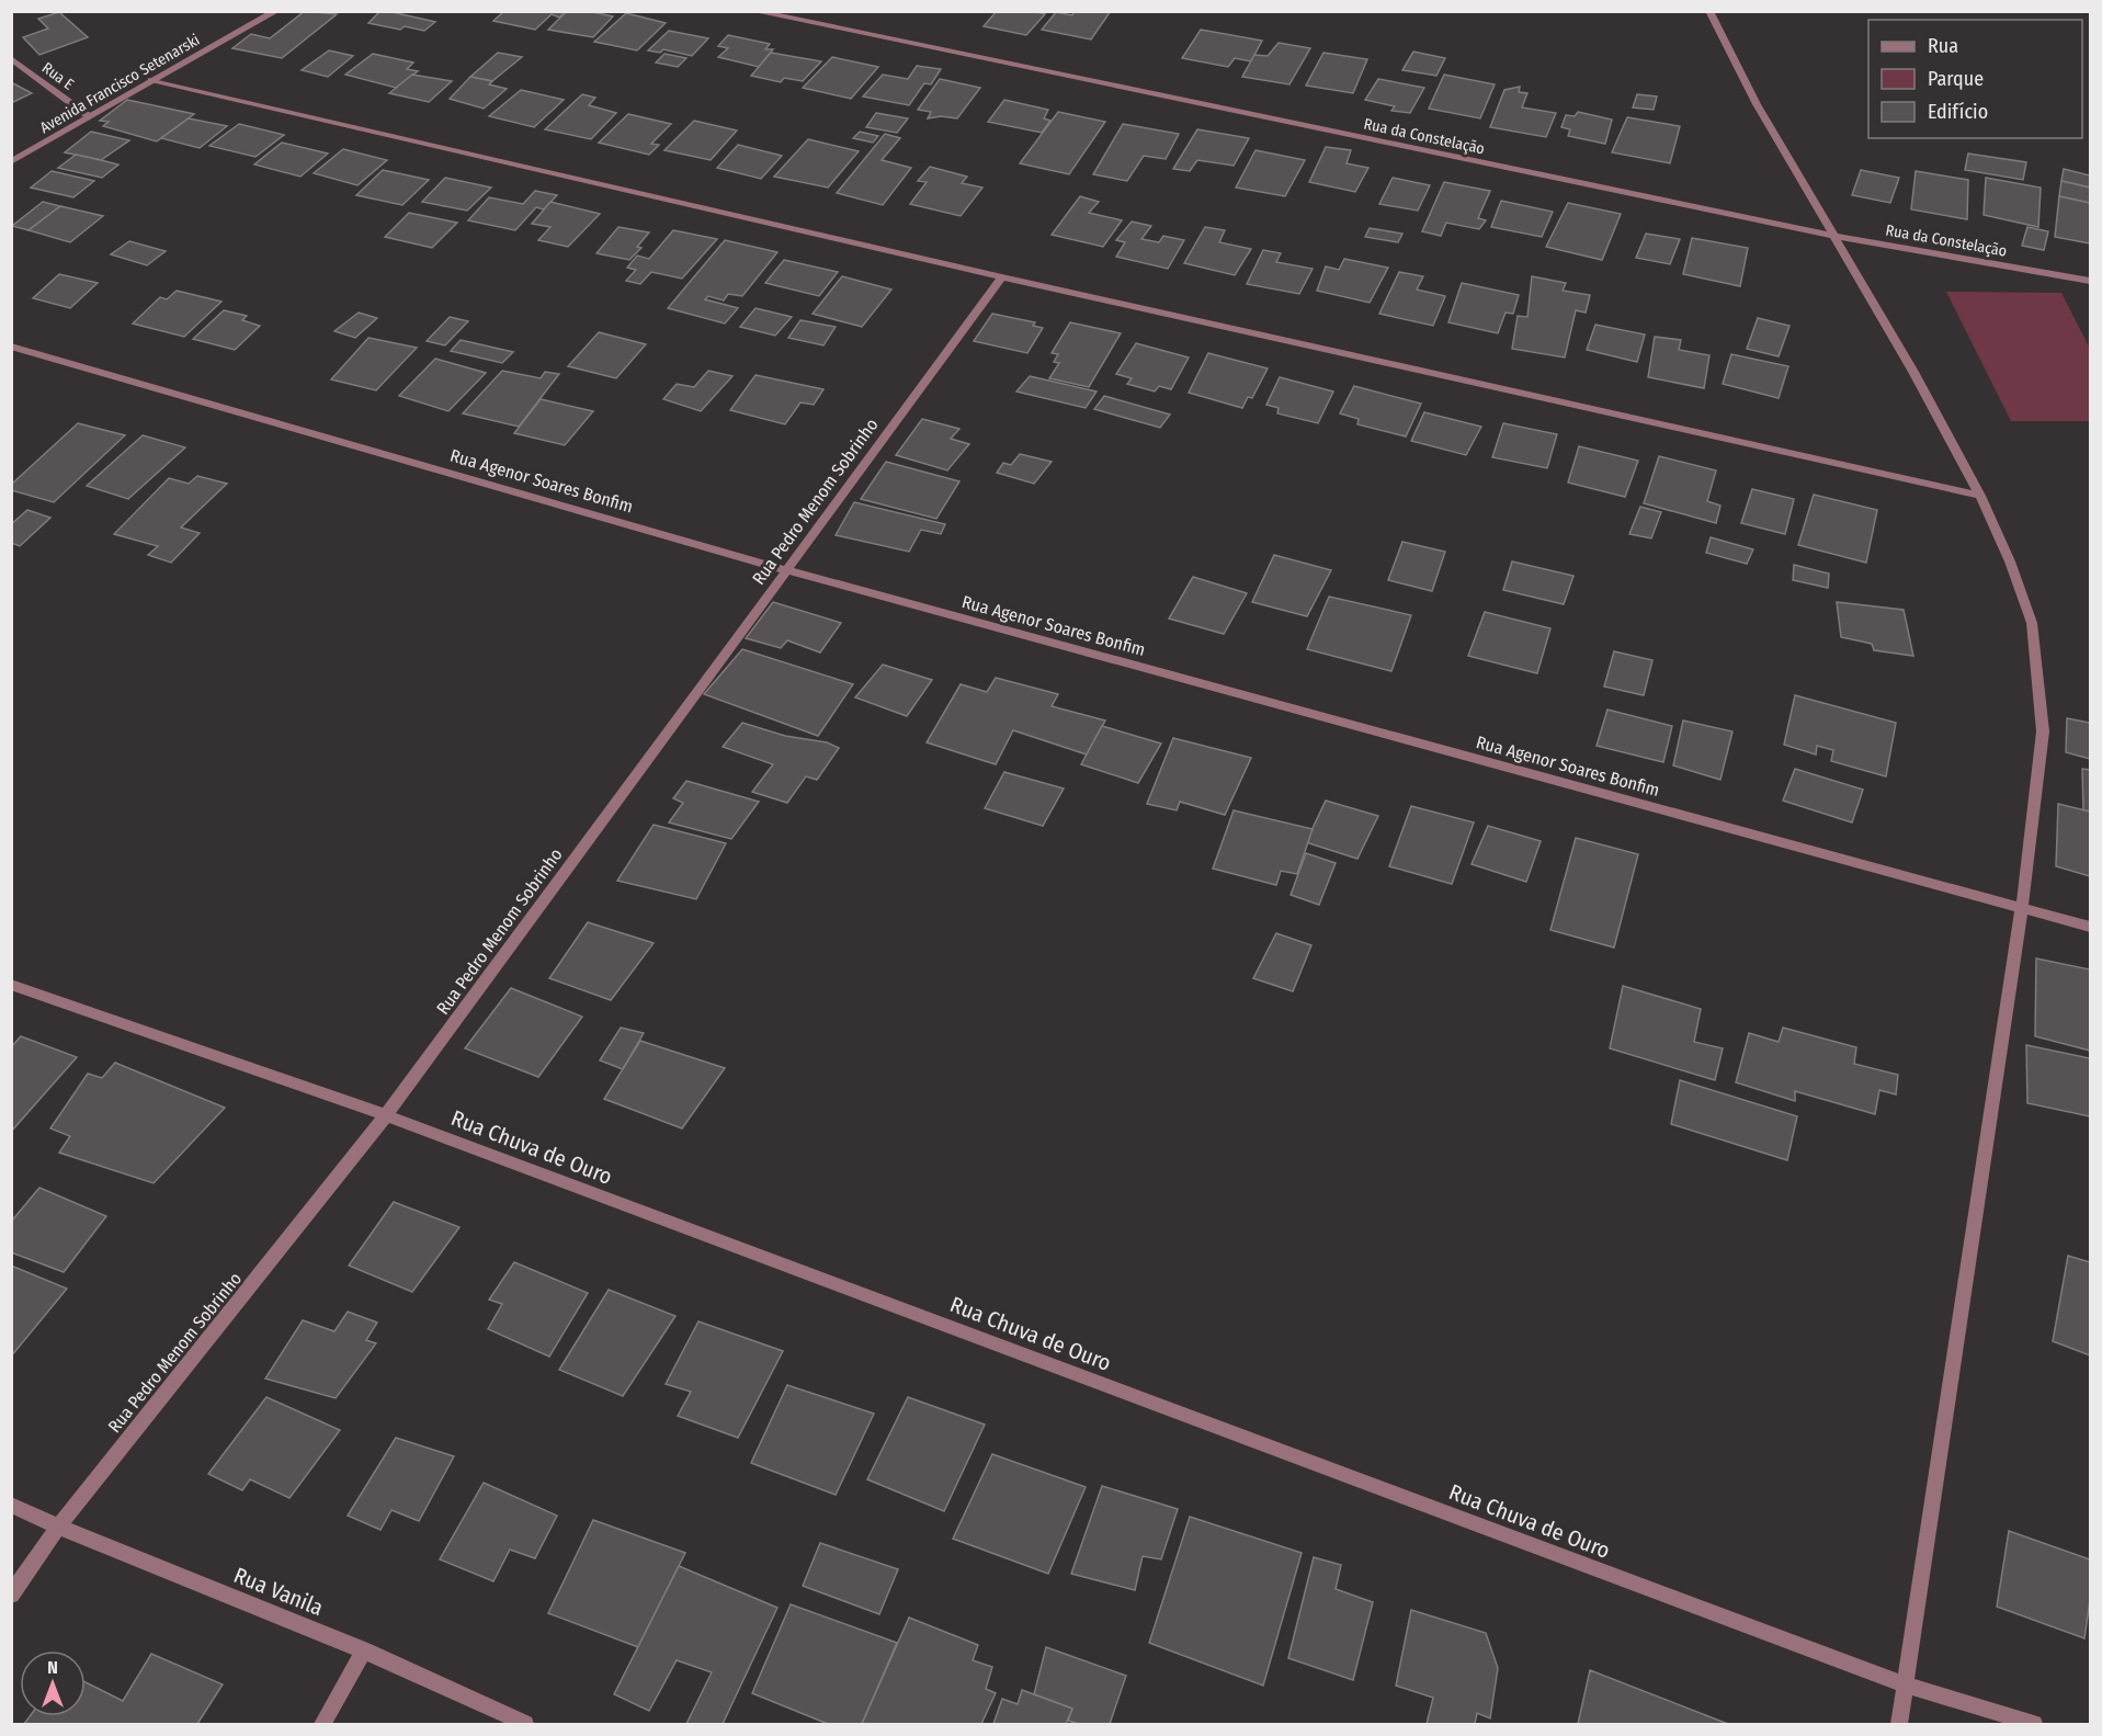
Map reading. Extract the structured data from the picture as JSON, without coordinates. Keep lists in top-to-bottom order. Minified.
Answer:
{"streets":{"street":["Rua E","Avenida Francisco Setenarski","Rua da Constelação","Rua Agenor Soares Bonfim","Rua Pedro Menom Sobrinho","Rua Chuva de Ouro","Rua Vanila"]},"crossings":[["Rua E","Avenida Francisco Setenarski"],["Rua Agenor Soares Bonfim","Rua Pedro Menom Sobrinho"],["Rua Pedro Menom Sobrinho","Rua Chuva de Ouro"],["Rua Pedro Menom Sobrinho","Rua Vanila"]],"legend":["Rua","Parque","Edifício"],"north":"top"}
